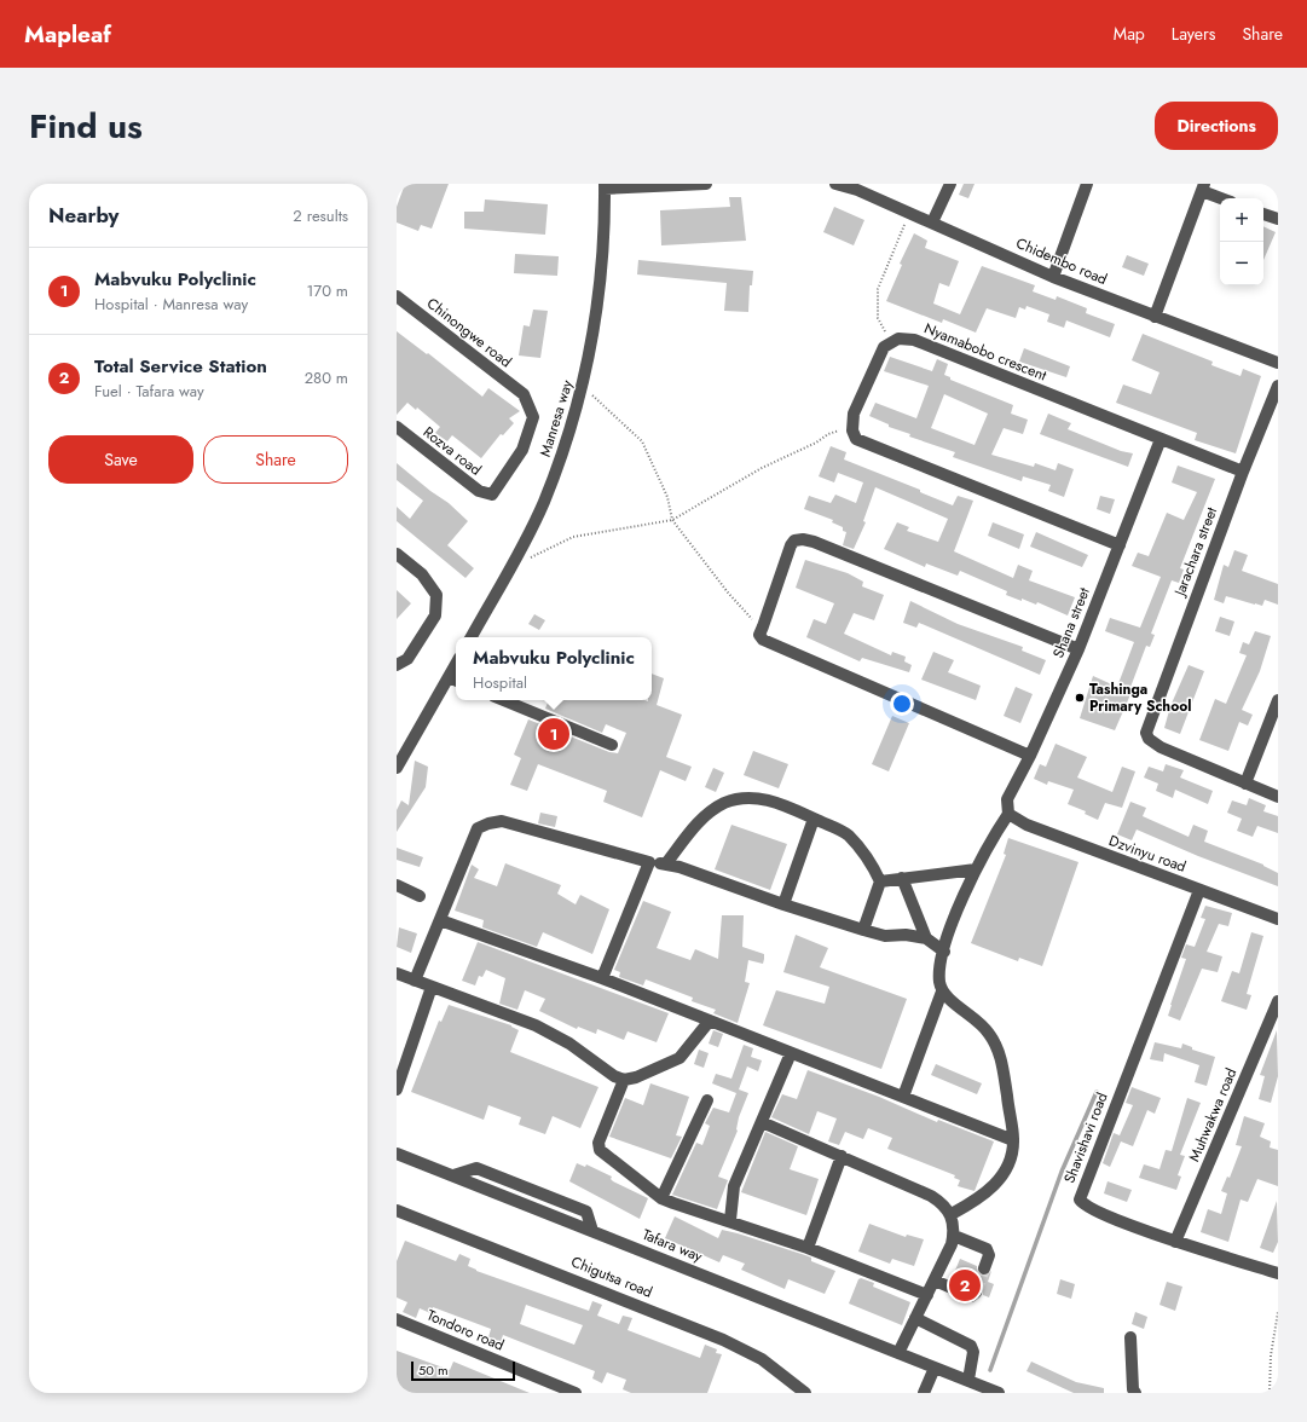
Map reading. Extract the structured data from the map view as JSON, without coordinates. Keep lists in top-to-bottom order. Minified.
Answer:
{"streets":{"street":["Chidembo road","Chinongwe road","Nyamabobo crescent","Manresa way","Rozva road","Jarachara street","Shana street","Dzvinyu road","Muhwakwa road","Shavishavi road","Tafara way","Chigutsa road","Tondoro road"]},"crossings":[["Chinongwe road","Rozva road"],["Nyamabobo crescent","Jarachara street"],["Nyamabobo crescent","Shana street"],["Shana street","Dzvinyu road"],["Dzvinyu road","Shavishavi road"],["Muhwakwa road","Shavishavi road"]],"places":["Tashinga Primary School"],"scale_bar":"50 m","page":{"header":"Mapleaf","nav":["Map","Layers","Share"],"title":"Find us","buttons":["Directions",["Save","Share"]],"heading":["Nearby","2 results"],"map_buttons":["+","−"],"list":[{"mark":"1","name":"Mabvuku Polyclinic","note":"Hospital · Manresa way","value":"170 m"},{"mark":"2","name":"Total Service Station","note":"Fuel · Tafara way","value":"280 m"}],"popup":["Mabvuku Polyclinic","Hospital"],"pins":["1","2"],"scale":"50 m"}}
